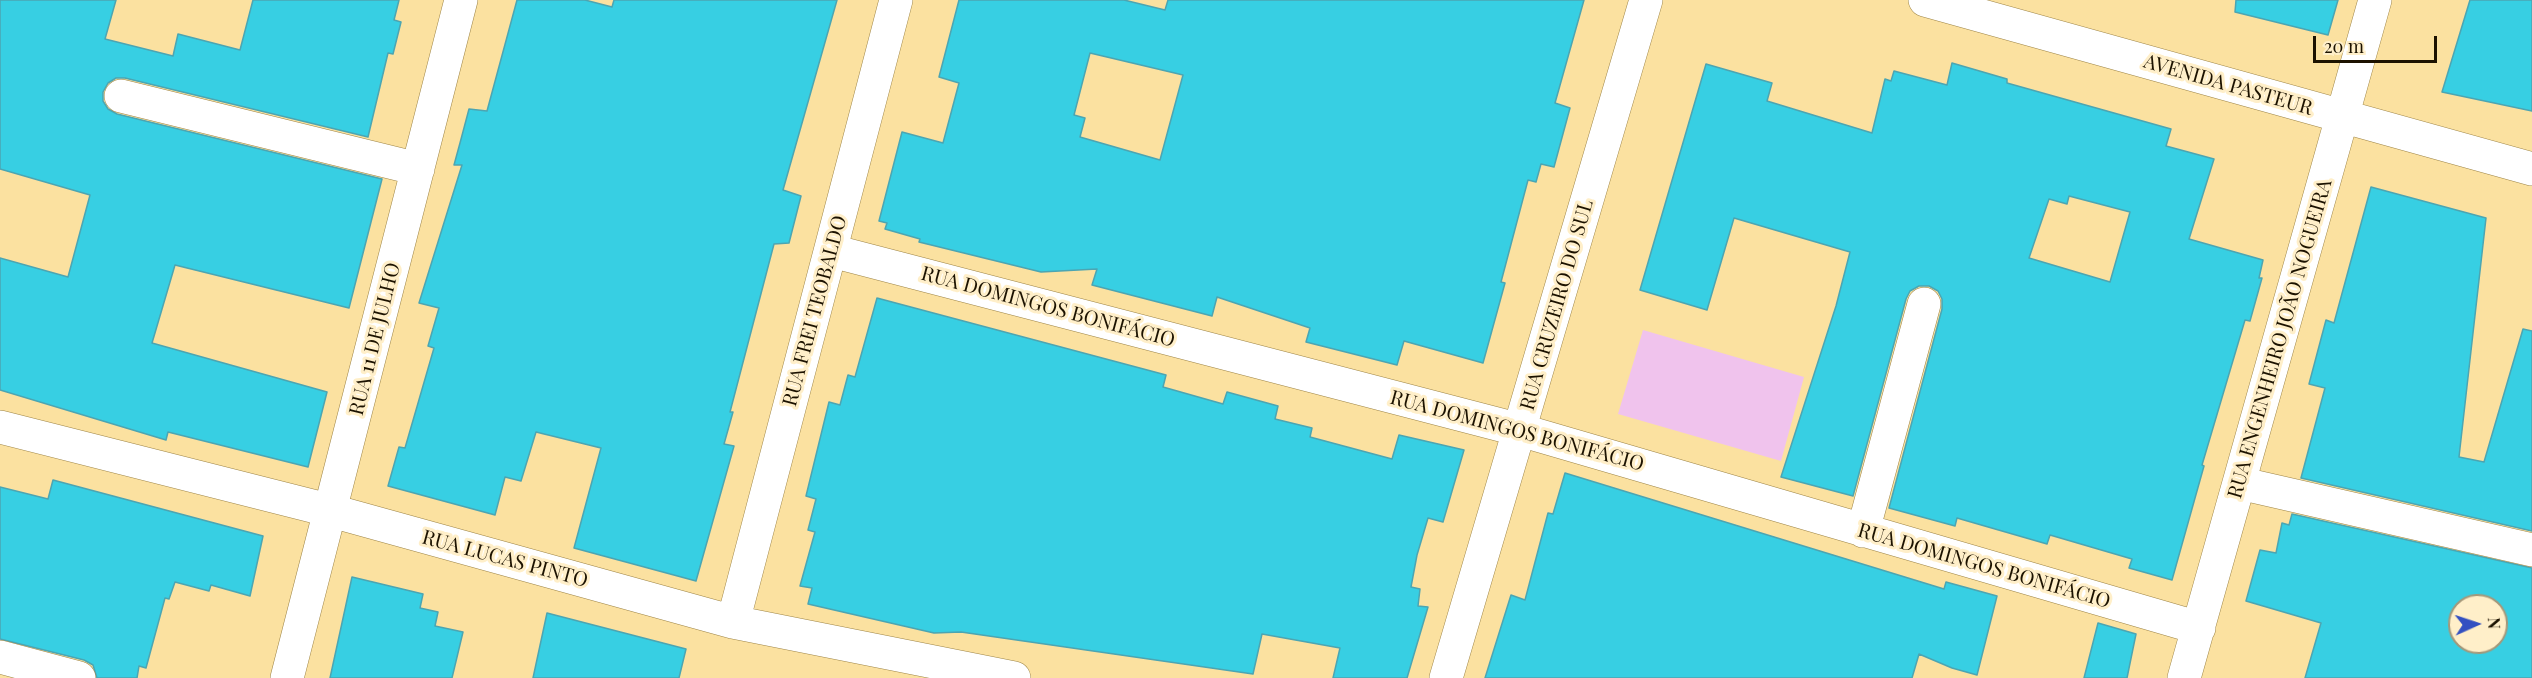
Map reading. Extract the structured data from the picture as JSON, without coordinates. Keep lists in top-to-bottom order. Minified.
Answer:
{"streets":{"street":["AVENIDA PASTEUR","RUA CRUZEIRO DO SUL","RUA DOMINGOS BONIFÁCIO","RUA FREI TEOBALDO","RUA 11 DE JULHO","RUA ENGENHEIRO JOÃO NOGUEIRA","RUA LUCAS PINTO"]},"crossings":[["AVENIDA PASTEUR","RUA ENGENHEIRO JOÃO NOGUEIRA"],["RUA CRUZEIRO DO SUL","RUA DOMINGOS BONIFÁCIO"],["RUA DOMINGOS BONIFÁCIO","RUA FREI TEOBALDO"],["RUA DOMINGOS BONIFÁCIO","RUA ENGENHEIRO JOÃO NOGUEIRA"],["RUA FREI TEOBALDO","RUA LUCAS PINTO"],["RUA 11 DE JULHO","RUA LUCAS PINTO"]],"scale_bar":"20 m","north":"right"}
